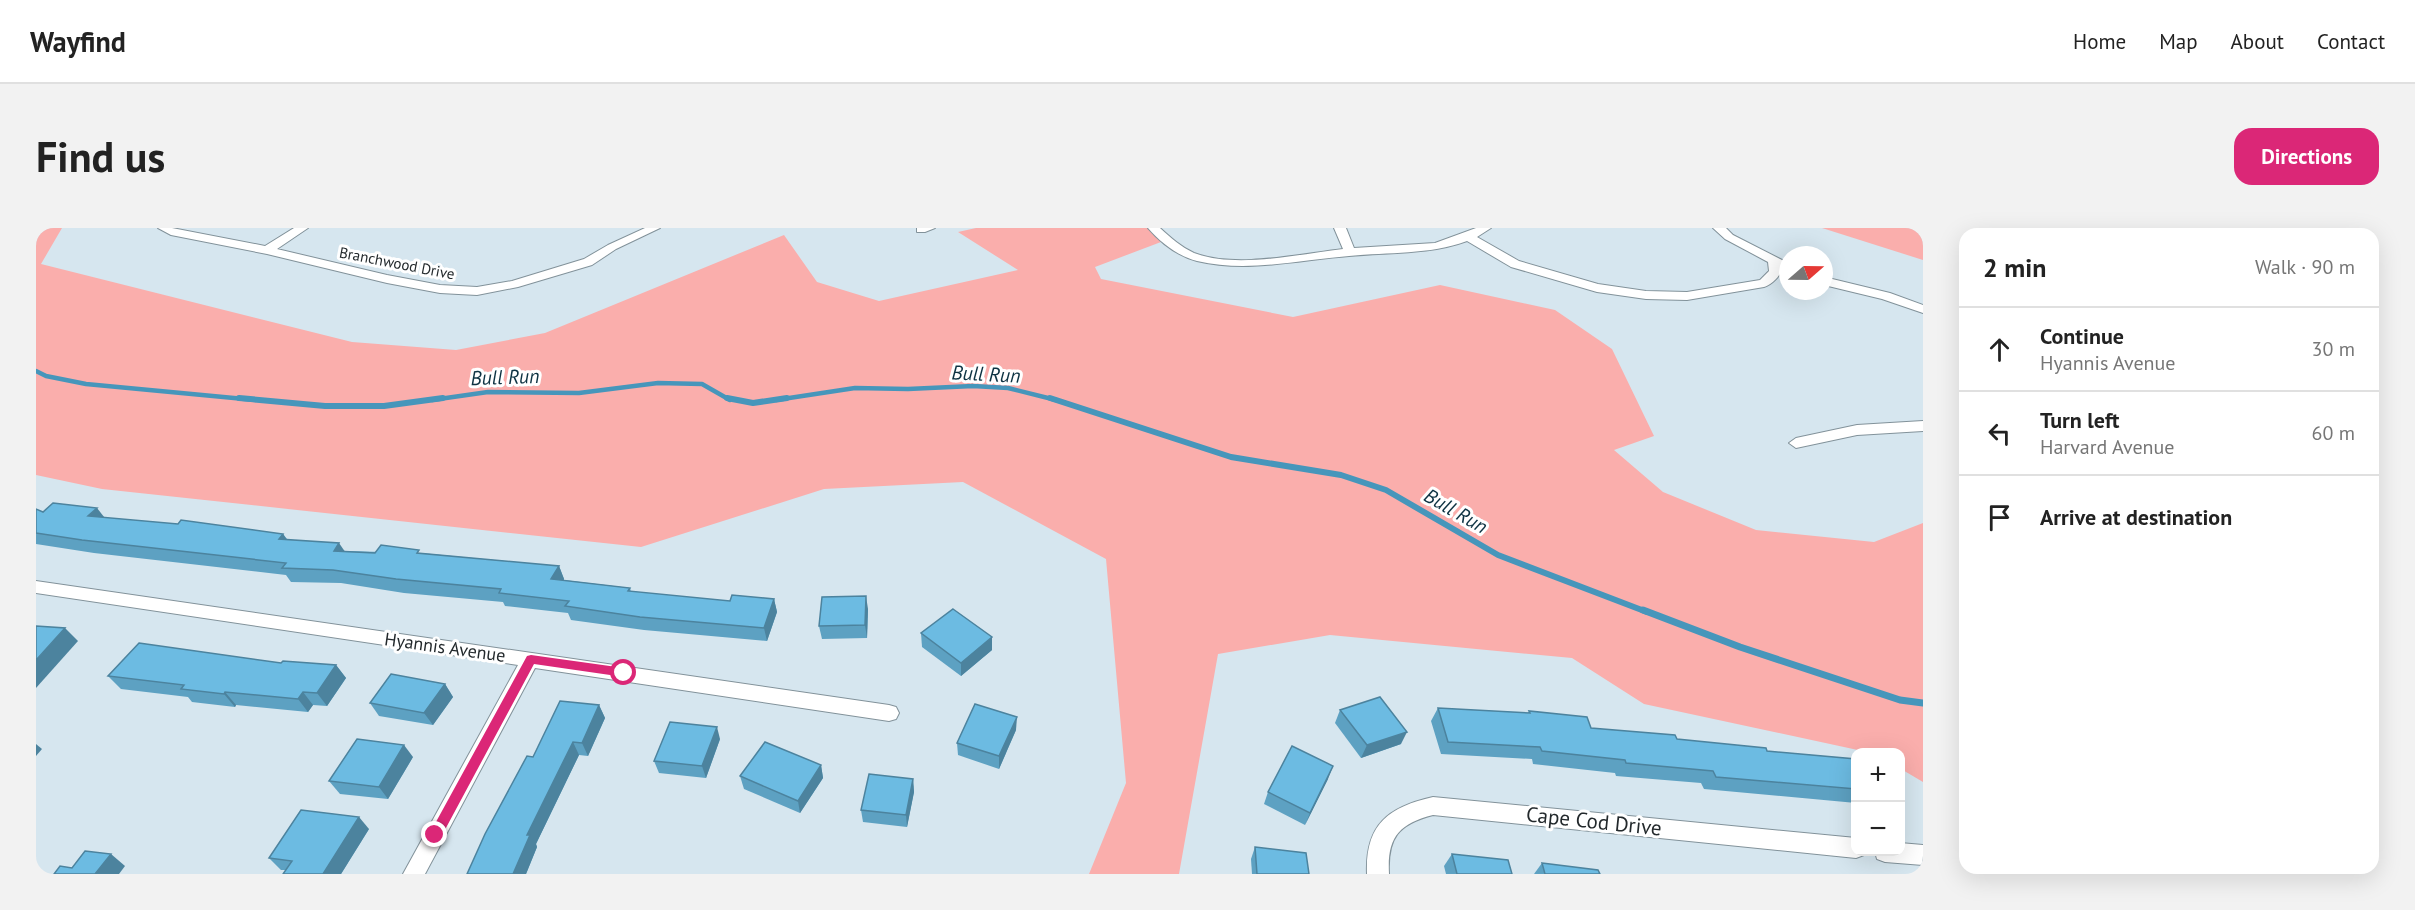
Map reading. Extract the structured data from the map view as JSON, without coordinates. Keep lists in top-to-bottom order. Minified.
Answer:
{"streets":{"street":["Branchwood Drive","Hyannis Avenue","Cape Cod Drive"]},"water":["Bull Run"],"north":"right","page":{"header":"Wayfind","nav":["Home","Map","About","Contact"],"buttons":"Directions","title":"Find us","heading":["2 min","Walk · 90 m"],"list":[["Continue","Hyannis Avenue","30 m"],["Turn left","Harvard Avenue","60 m"],"Arrive at destination"],"map_buttons":["+","−"]}}
